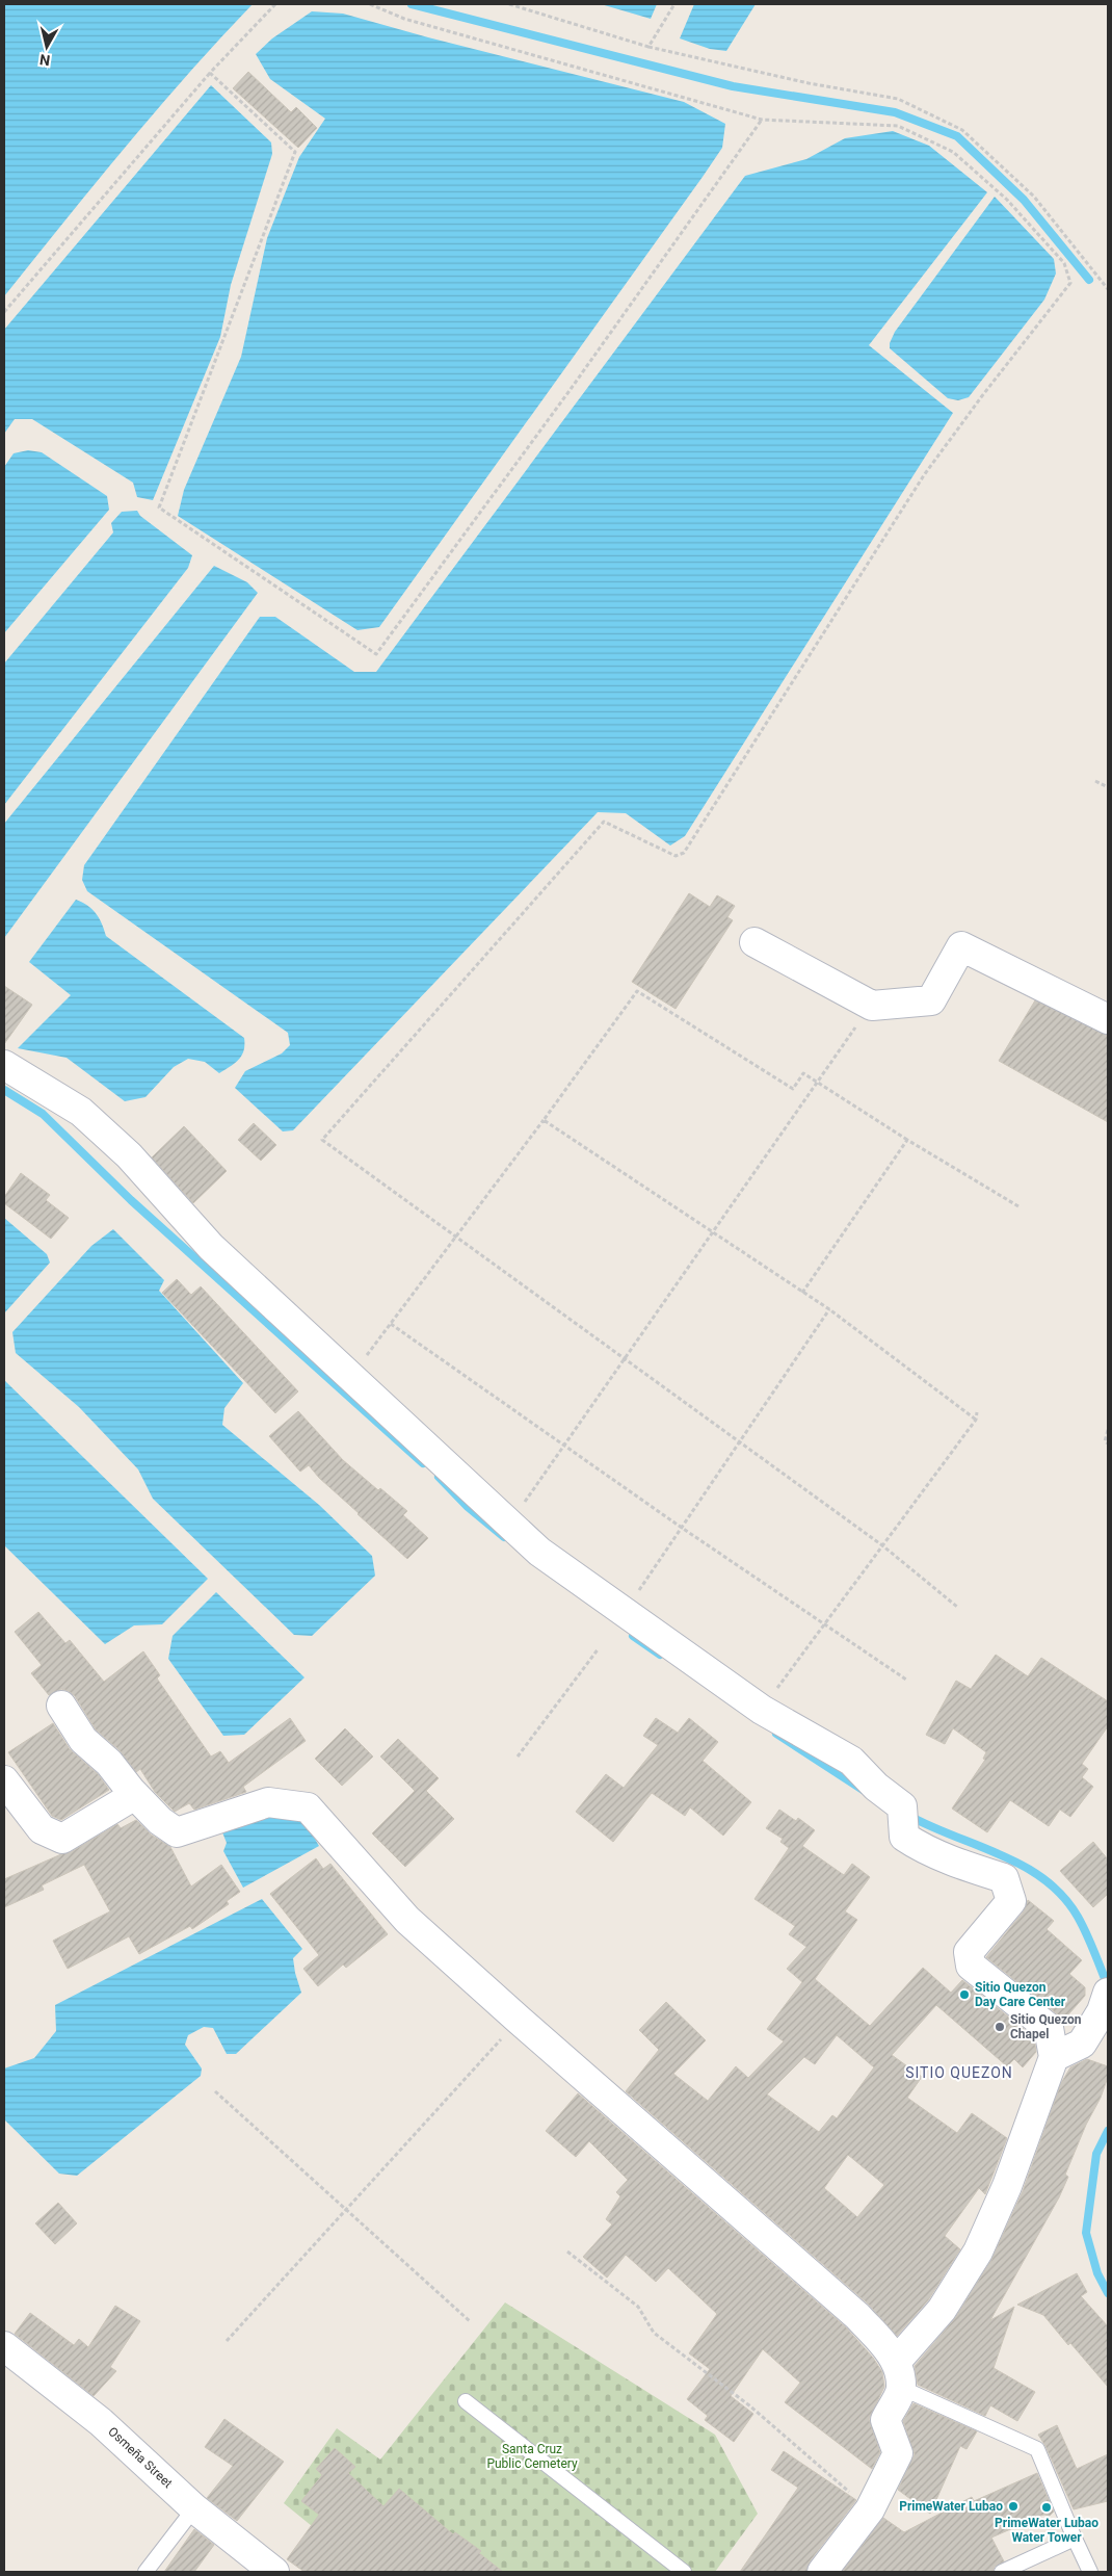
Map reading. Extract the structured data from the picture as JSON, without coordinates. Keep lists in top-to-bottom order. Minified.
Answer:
{"streets":{"street":["Osmeña Street"]},"districts":["SITIO QUEZON"],"parks":["Santa Cruz Public Cemetery"],"places":["Sitio Quezon Day Care Center","Sitio Quezon Chapel","PrimeWater Lubao","PrimeWater Lubao Water Tower"],"north":"bottom"}
